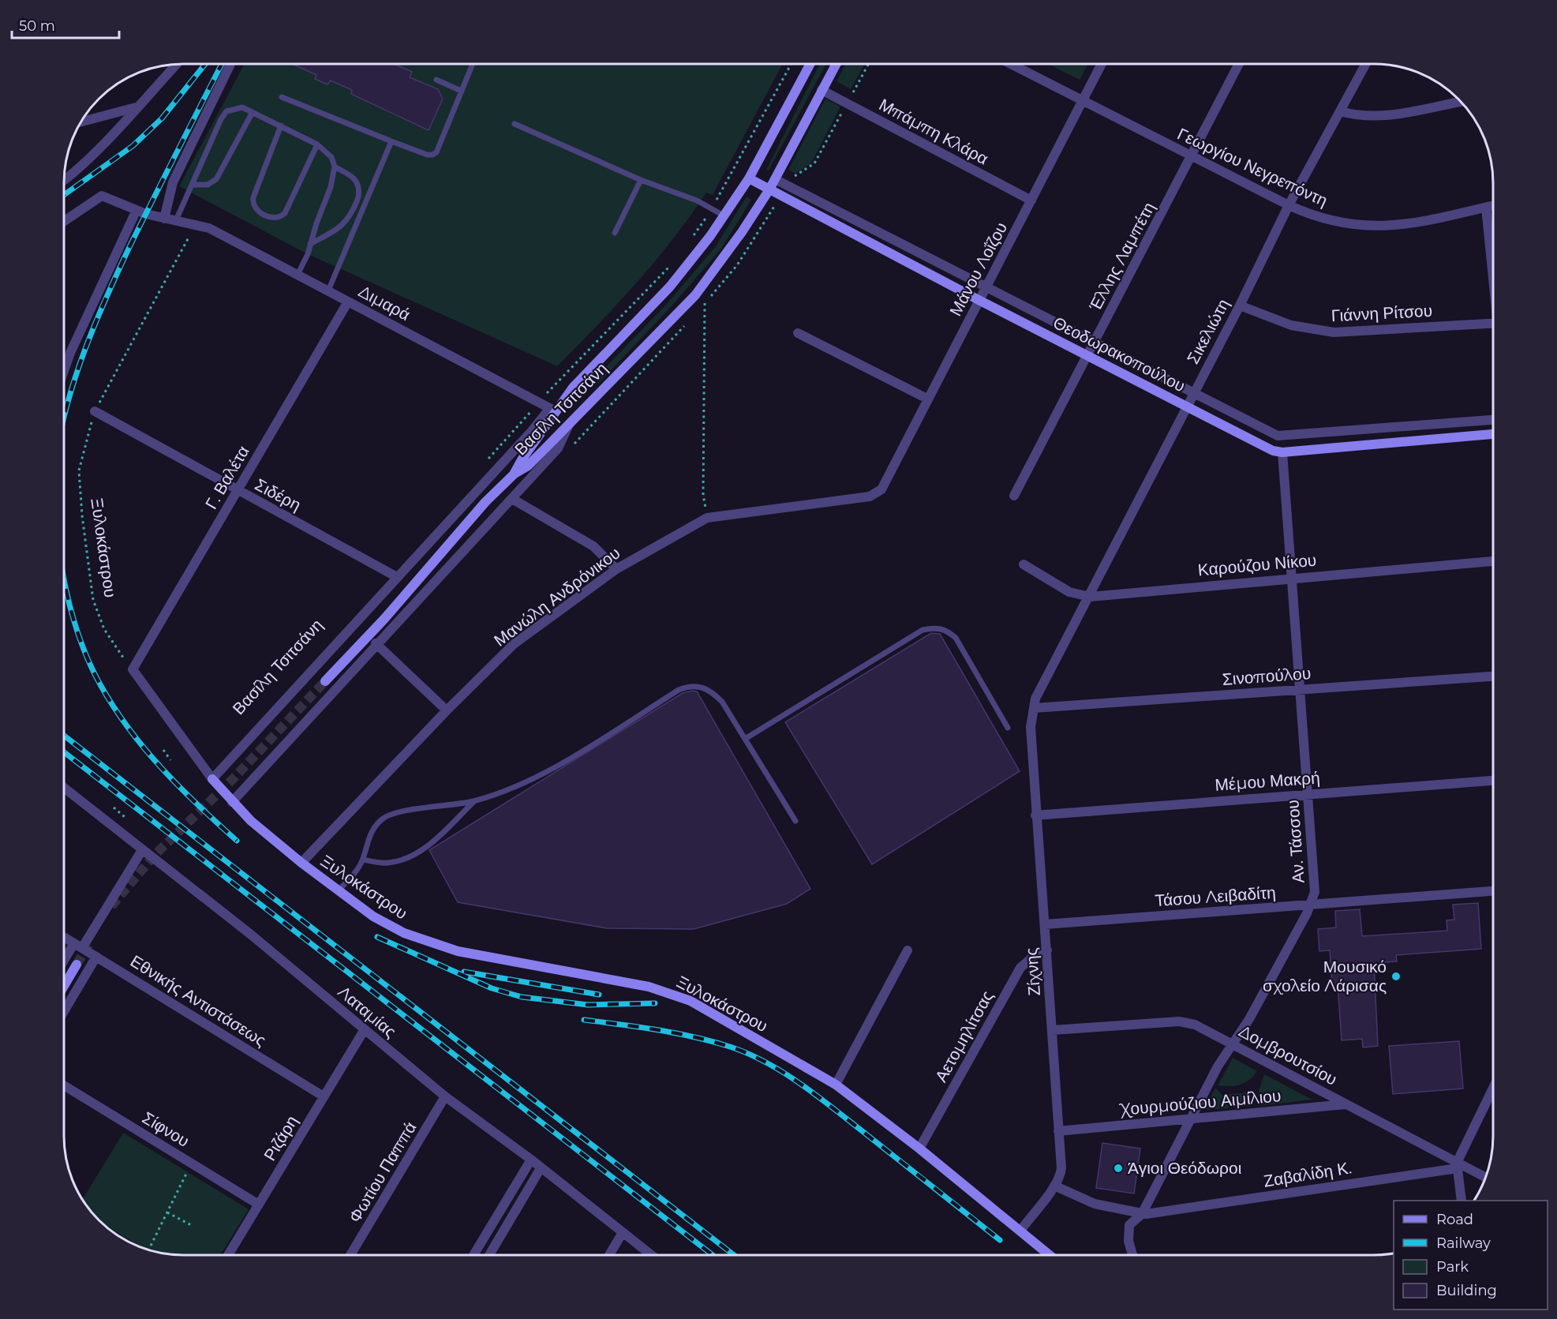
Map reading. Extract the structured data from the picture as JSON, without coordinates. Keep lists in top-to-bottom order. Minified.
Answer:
{"streets":{"street":["Μπάμπη Κλάρα","Γεωργίου Νεγρεπόντη","Έλλης Λαμπέτη","Μάνου Λοΐζου","Διμαρά","Γιάννη Ρίτσου","Σικελιώτη","Θεοδωρακοπούλου","Βασίλη Τσιτσάνη","Γ. Βαλέτα","Σιδέρη","Ξυλοκάστρου","Καρούζου Νίκου","Μανώλη Ανδρόνικου","Σινοπούλου","Μέμου Μακρή","Αν. Τάσσου","Τάσου Λειβαδίτη","Ζίχνης","Εθνικής Αντιστάσεως","Λαταμίας","Αετομηλίτσας","Δομβρουτσίου","Χουρμούζιου Αιμίλιου","Σίφνου","Ριζάρη","Φωτίου Παππά","Ζαβαλίδη Κ."]},"crossings":[["Μπάμπη Κλάρα","Μάνου Λοΐζου"],["Μπάμπη Κλάρα","Βασίλη Τσιτσάνη"],["Γεωργίου Νεγρεπόντη","Έλλης Λαμπέτη"],["Γεωργίου Νεγρεπόντη","Μάνου Λοΐζου"],["Γεωργίου Νεγρεπόντη","Σικελιώτη"],["Έλλης Λαμπέτη","Θεοδωρακοπούλου"],["Μάνου Λοΐζου","Θεοδωρακοπούλου"],["Μάνου Λοΐζου","Μανώλη Ανδρόνικου"],["Διμαρά","Βασίλη Τσιτσάνη"],["Διμαρά","Γ. Βαλέτα"],["Διμαρά","Ξυλοκάστρου"],["Γιάννη Ρίτσου","Σικελιώτη"],["Σικελιώτη","Θεοδωρακοπούλου"],["Σικελιώτη","Καρούζου Νίκου"],["Σικελιώτη","Σινοπούλου"],["Σικελιώτη","Ζίχνης"],["Θεοδωρακοπούλου","Βασίλη Τσιτσάνη"],["Θεοδωρακοπούλου","Αν. Τάσσου"],["Βασίλη Τσιτσάνη","Σιδέρη"],["Βασίλη Τσιτσάνη","Ξυλοκάστρου"],["Γ. Βαλέτα","Σιδέρη"],["Γ. Βαλέτα","Ξυλοκάστρου"],["Σιδέρη","Ξυλοκάστρου"],["Ξυλοκάστρου","Μανώλη Ανδρόνικου"],["Ξυλοκάστρου","Ζίχνης"],["Ξυλοκάστρου","Αετομηλίτσας"],["Καρούζου Νίκου","Αν. Τάσσου"],["Σινοπούλου","Αν. Τάσσου"],["Σινοπούλου","Ζίχνης"],["Μέμου Μακρή","Αν. Τάσσου"],["Μέμου Μακρή","Ζίχνης"],["Αν. Τάσσου","Τάσου Λειβαδίτη"],["Αν. Τάσσου","Δομβρουτσίου"],["Αν. Τάσσου","Χουρμούζιου Αιμίλιου"],["Αν. Τάσσου","Ζαβαλίδη Κ."],["Τάσου Λειβαδίτη","Ζίχνης"],["Ζίχνης","Αετομηλίτσας"],["Ζίχνης","Δομβρουτσίου"],["Ζίχνης","Χουρμούζιου Αιμίλιου"],["Ζίχνης","Ζαβαλίδη Κ."],["Εθνικής Αντιστάσεως","Ριζάρη"],["Λαταμίας","Ριζάρη"],["Λαταμίας","Φωτίου Παππά"],["Δομβρουτσίου","Χουρμούζιου Αιμίλιου"],["Δομβρουτσίου","Ζαβαλίδη Κ."],["Σίφνου","Ριζάρη"]],"places":["Μουσικό σχολείο Λάρισας","Άγιοι Θεόδωροι"],"legend":["Road","Railway","Park","Building"],"scale_bar":"50 m"}
